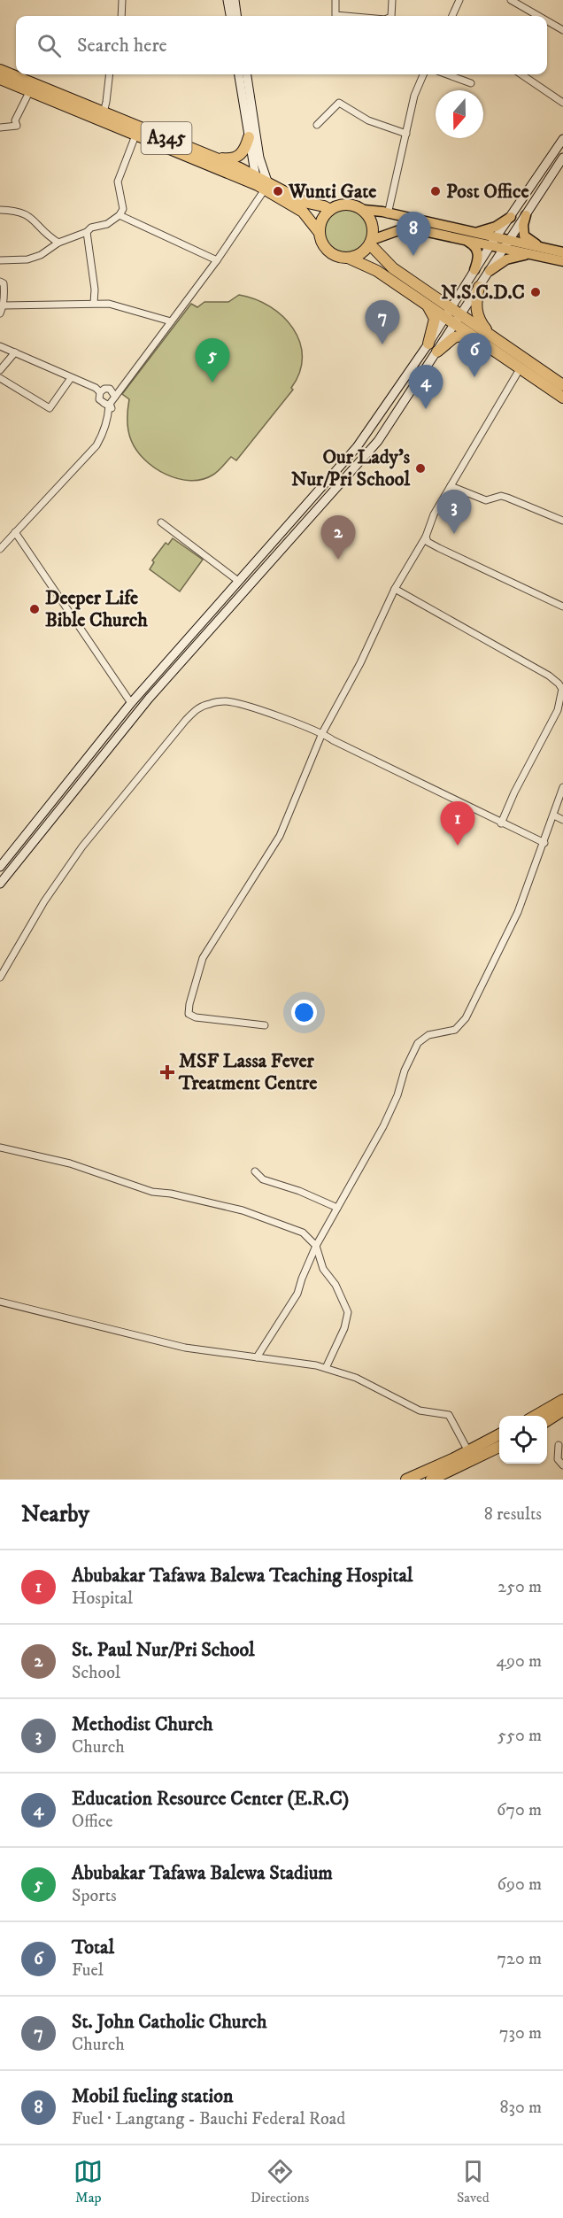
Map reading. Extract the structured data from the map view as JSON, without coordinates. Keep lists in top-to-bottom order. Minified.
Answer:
{"streets":{"highway":["A345"]},"places":{"other":["Wunti Gate","Post Office","N.S.C.D.C","Our Lady's Nur/Pri School","Deeper Life Bible Church"],"health":["MSF Lassa Fever Treatment Centre"]},"north":"bottom","page":{"search":"Search here","pins":["8","7","6","5","4","3","2","1"],"heading":["Nearby","8 results"],"list":[{"mark":"1","name":"Abubakar Tafawa Balewa Teaching Hospital","note":"Hospital","value":"250 m"},{"mark":"2","name":"St. Paul Nur/Pri School","note":"School","value":"490 m"},{"mark":"3","name":"Methodist Church","note":"Church","value":"550 m"},{"mark":"4","name":"Education Resource Center (E.R.C)","note":"Office","value":"670 m"},{"mark":"5","name":"Abubakar Tafawa Balewa Stadium","note":"Sports","value":"690 m"},{"mark":"6","name":"Total","note":"Fuel","value":"720 m"},{"mark":"7","name":"St. John Catholic Church","note":"Church","value":"730 m"},{"mark":"8","name":"Mobil fueling station","note":"Fuel · Langtang - Bauchi Federal Road","value":"830 m"}],"nav":["Map","Directions","Saved"]}}
